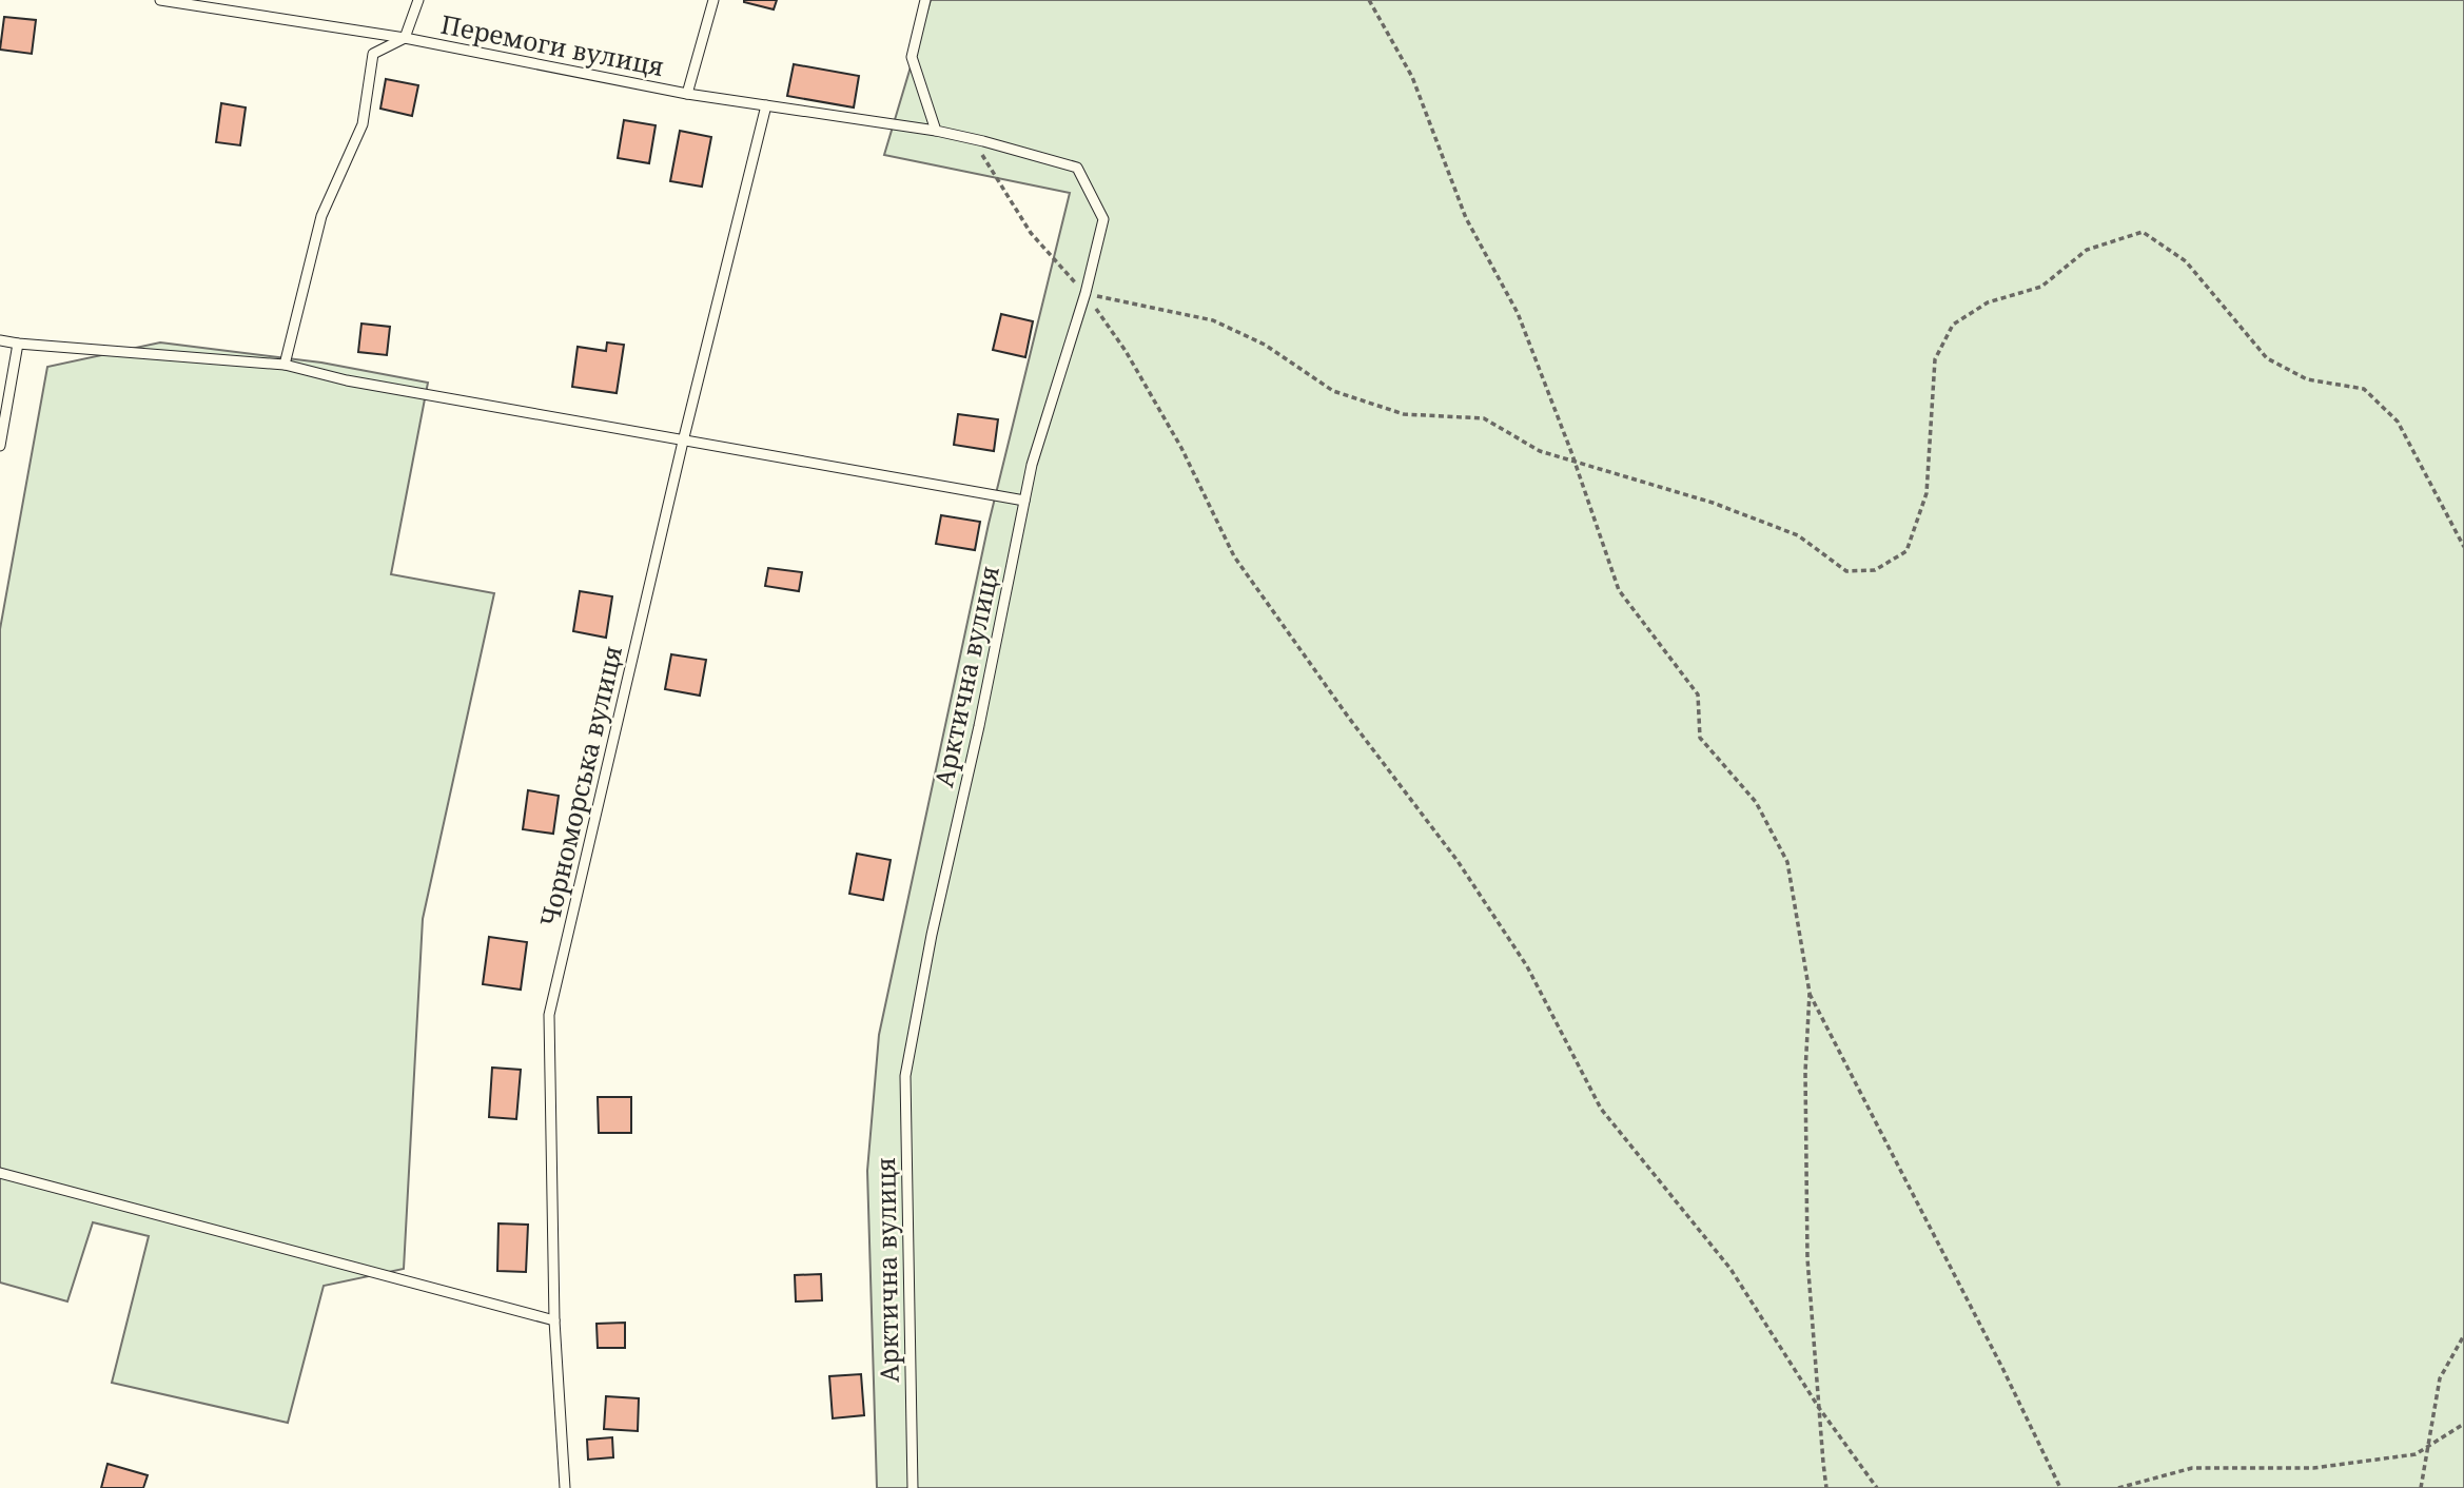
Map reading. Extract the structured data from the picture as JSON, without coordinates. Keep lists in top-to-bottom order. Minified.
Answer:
{"streets":{"lane":["Перемоги вулиця","Арктична вулиця","Чорноморська вулиця"]},"crossings":[["Перемоги вулиця","Арктична вулиця"],["Перемоги вулиця","Чорноморська вулиця"]]}
